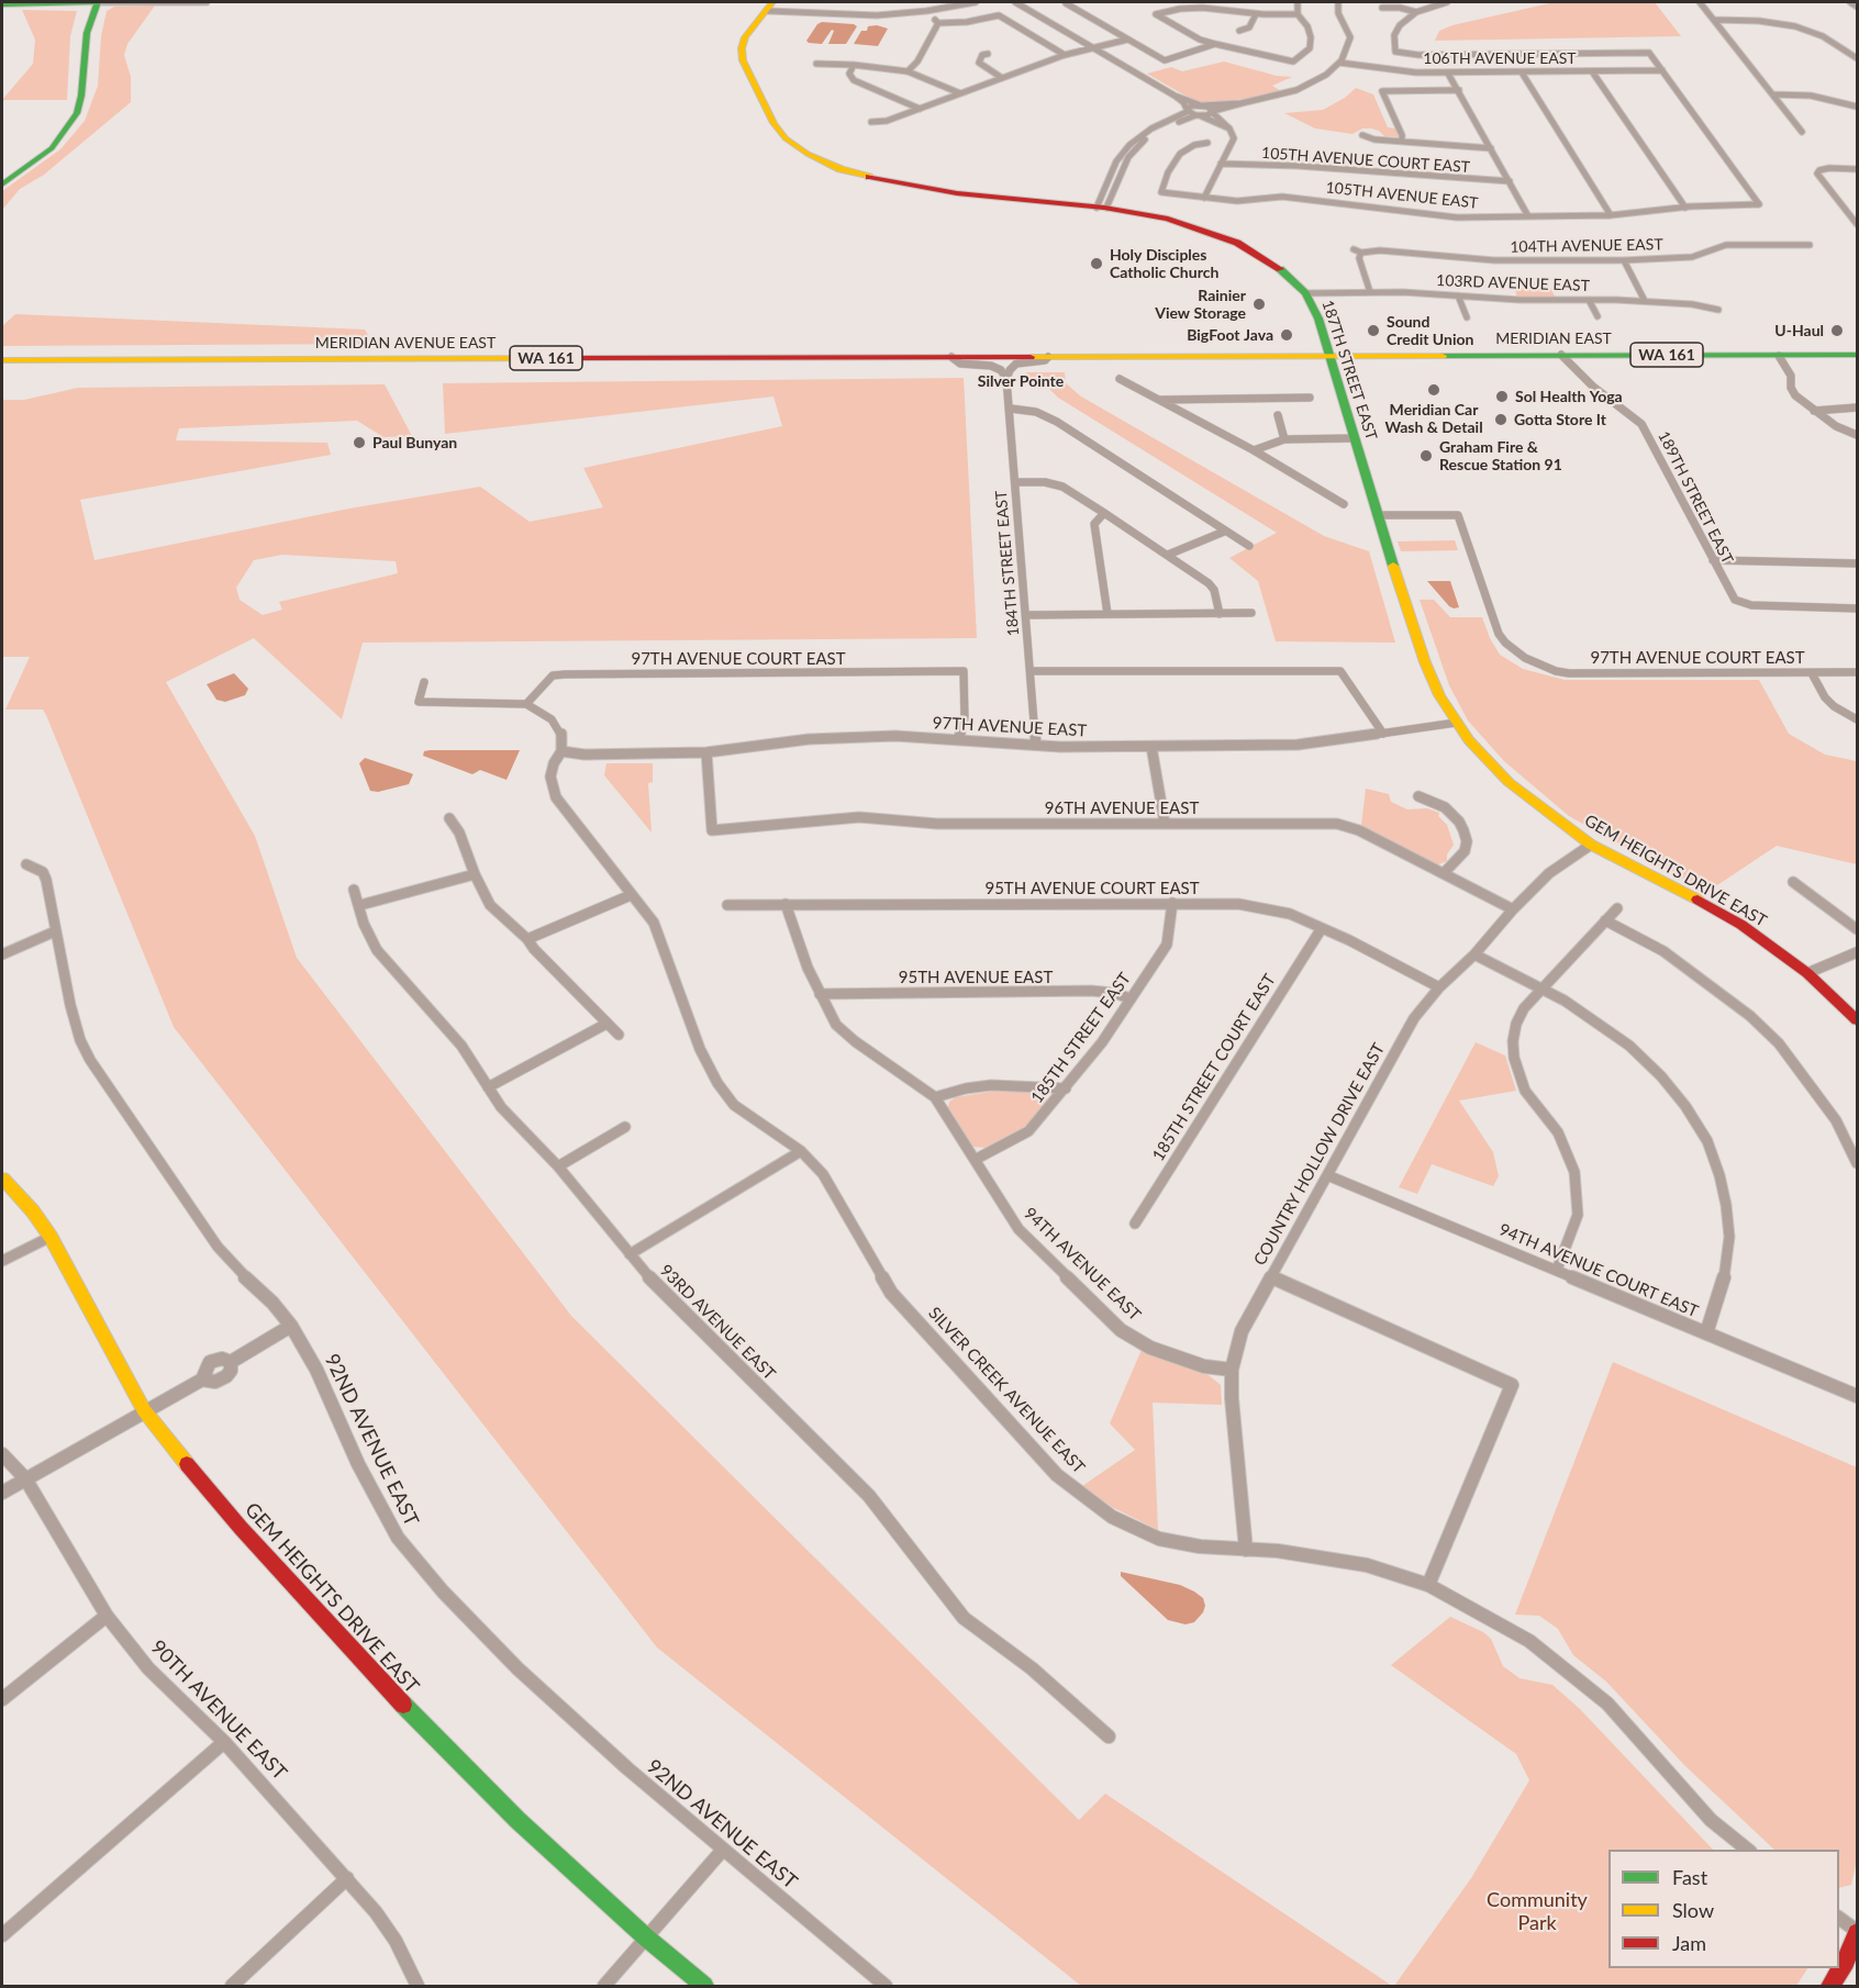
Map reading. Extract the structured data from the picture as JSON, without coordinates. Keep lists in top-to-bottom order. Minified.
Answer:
{"streets":{"street":["106TH AVENUE EAST","105TH AVENUE COURT EAST","105TH AVENUE EAST","104TH AVENUE EAST","103RD AVENUE EAST","MERIDIAN EAST","MERIDIAN AVENUE EAST","WA 161","187TH STREET EAST","189TH STREET EAST","184TH STREET EAST","97TH AVENUE COURT EAST","97TH AVENUE EAST","96TH AVENUE EAST","GEM HEIGHTS DRIVE EAST","95TH AVENUE COURT EAST","95TH AVENUE EAST","185TH STREET EAST","185TH STREET COURT EAST","COUNTRY HOLLOW DRIVE EAST","94TH AVENUE EAST","94TH AVENUE COURT EAST","93RD AVENUE EAST","SILVER CREEK AVENUE EAST","92ND AVENUE EAST","90TH AVENUE EAST"]},"crossings":[["106TH AVENUE EAST","105TH AVENUE EAST"],["103RD AVENUE EAST","187TH STREET EAST"],["MERIDIAN EAST","WA 161"],["MERIDIAN EAST","187TH STREET EAST"],["MERIDIAN EAST","189TH STREET EAST"],["MERIDIAN AVENUE EAST","WA 161"],["WA 161","187TH STREET EAST"],["187TH STREET EAST","97TH AVENUE COURT EAST"],["187TH STREET EAST","GEM HEIGHTS DRIVE EAST"],["184TH STREET EAST","97TH AVENUE EAST"],["97TH AVENUE COURT EAST","97TH AVENUE EAST"],["97TH AVENUE EAST","96TH AVENUE EAST"],["97TH AVENUE EAST","GEM HEIGHTS DRIVE EAST"],["97TH AVENUE EAST","SILVER CREEK AVENUE EAST"],["96TH AVENUE EAST","COUNTRY HOLLOW DRIVE EAST"],["GEM HEIGHTS DRIVE EAST","COUNTRY HOLLOW DRIVE EAST"],["95TH AVENUE COURT EAST","185TH STREET EAST"],["95TH AVENUE COURT EAST","185TH STREET COURT EAST"],["95TH AVENUE COURT EAST","COUNTRY HOLLOW DRIVE EAST"],["95TH AVENUE EAST","185TH STREET EAST"],["185TH STREET EAST","94TH AVENUE EAST"],["COUNTRY HOLLOW DRIVE EAST","94TH AVENUE EAST"],["COUNTRY HOLLOW DRIVE EAST","94TH AVENUE COURT EAST"],["COUNTRY HOLLOW DRIVE EAST","SILVER CREEK AVENUE EAST"]],"districts":["Silver Pointe"],"parks":["Community Park"],"places":["Holy Disciples Catholic Church","Rainier View Storage","Sound Credit Union","U-Haul","BigFoot Java","Meridian Car Wash & Detail","Sol Health Yoga","Gotta Store It","Paul Bunyan","Graham Fire & Rescue Station 91"],"legend":["Fast","Slow","Jam"]}
